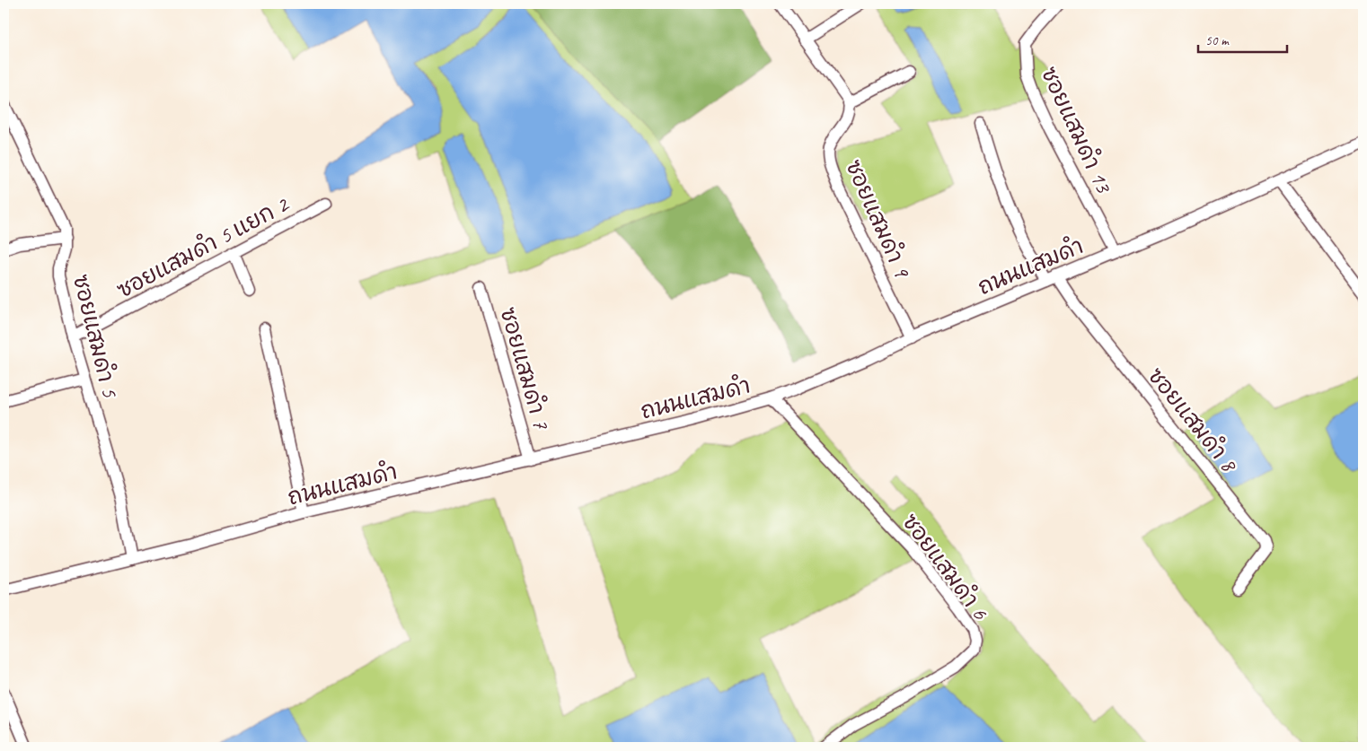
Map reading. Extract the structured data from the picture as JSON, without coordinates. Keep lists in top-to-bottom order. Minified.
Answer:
{"streets":{"street":["ซอยแสมดำ 13","ซอยแสมดำ 9","ซอยแสมดำ 5 แยก 2","ถนนแสมดำ","ซอยแสมดำ 5","ซอยแสมดำ 7","ซอยแสมดำ 8","ซอยแสมดำ 6"]},"crossings":[["ซอยแสมดำ 13","ถนนแสมดำ"],["ซอยแสมดำ 9","ถนนแสมดำ"],["ซอยแสมดำ 5 แยก 2","ซอยแสมดำ 5"],["ถนนแสมดำ","ซอยแสมดำ 5"],["ถนนแสมดำ","ซอยแสมดำ 7"],["ถนนแสมดำ","ซอยแสมดำ 8"],["ถนนแสมดำ","ซอยแสมดำ 6"]],"scale_bar":"50 m"}
